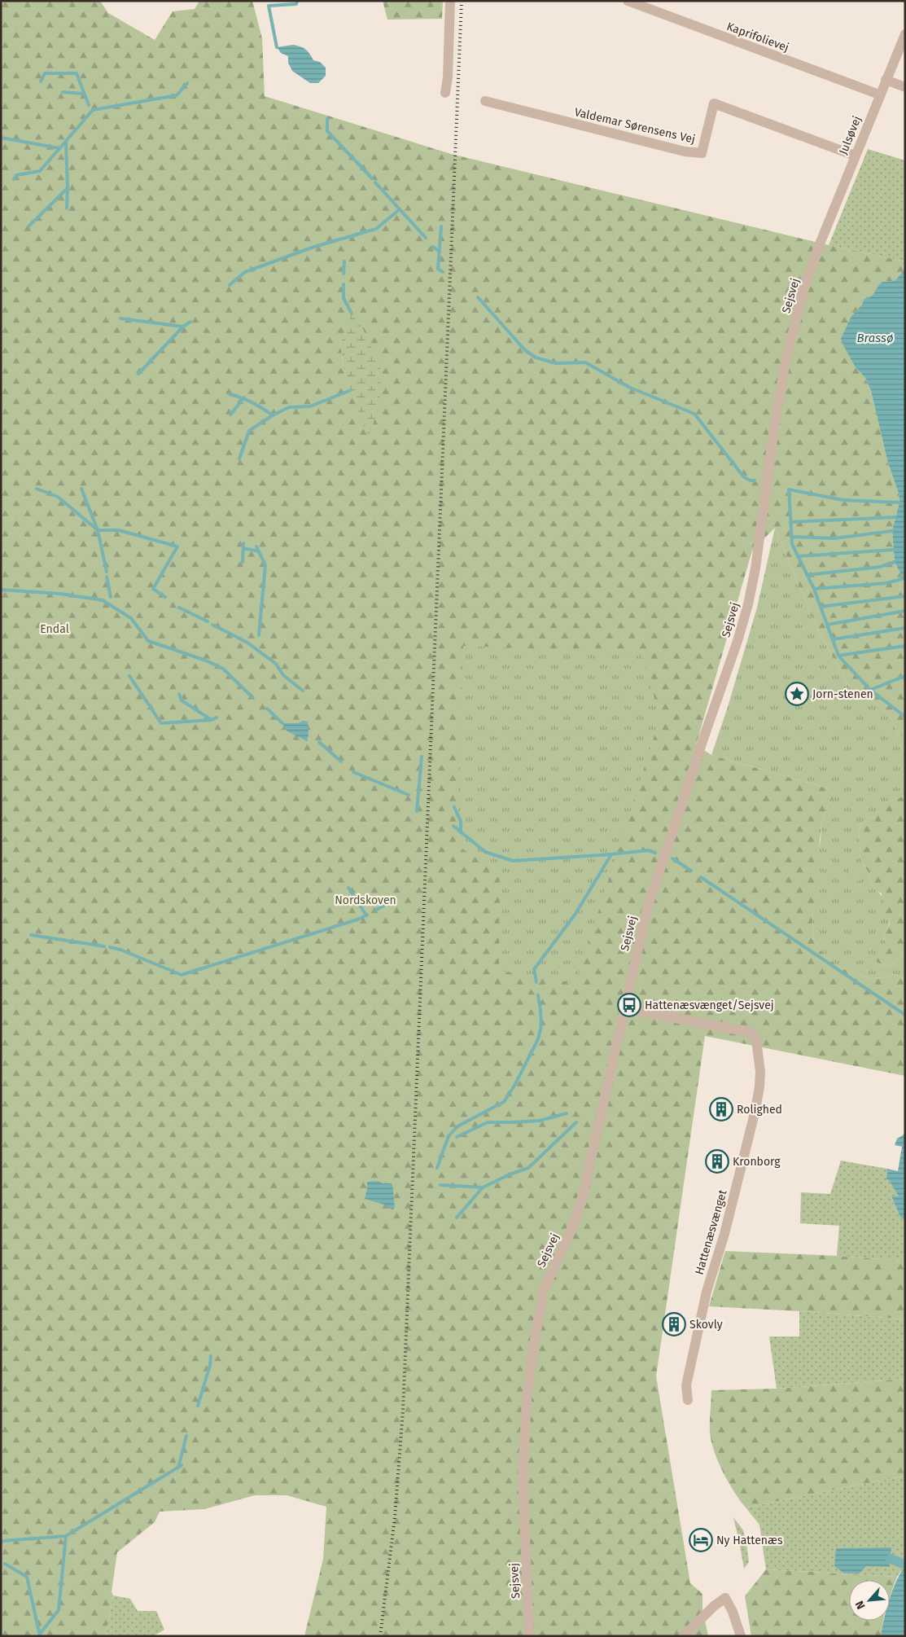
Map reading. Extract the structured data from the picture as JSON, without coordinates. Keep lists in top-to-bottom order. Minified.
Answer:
{"streets":{"street":["Kaprifolievej","Valdemar Sørensens Vej","Julsøvej","Sejsvej","Hattenæsvænget"]},"crossings":[["Kaprifolievej","Julsøvej"],["Valdemar Sørensens Vej","Julsøvej"],["Julsøvej","Sejsvej"],["Sejsvej","Hattenæsvænget"]],"water":["Brassø"],"parks":["Endal","Nordskoven"],"places":{"place":["Jorn-stenen"],"bus stop":["Hattenæsvænget/Sejsvej"],"building":["Rolighed","Kronborg","Skovly"],"hotel":["Ny Hattenæs"]},"north":"bottom left"}
